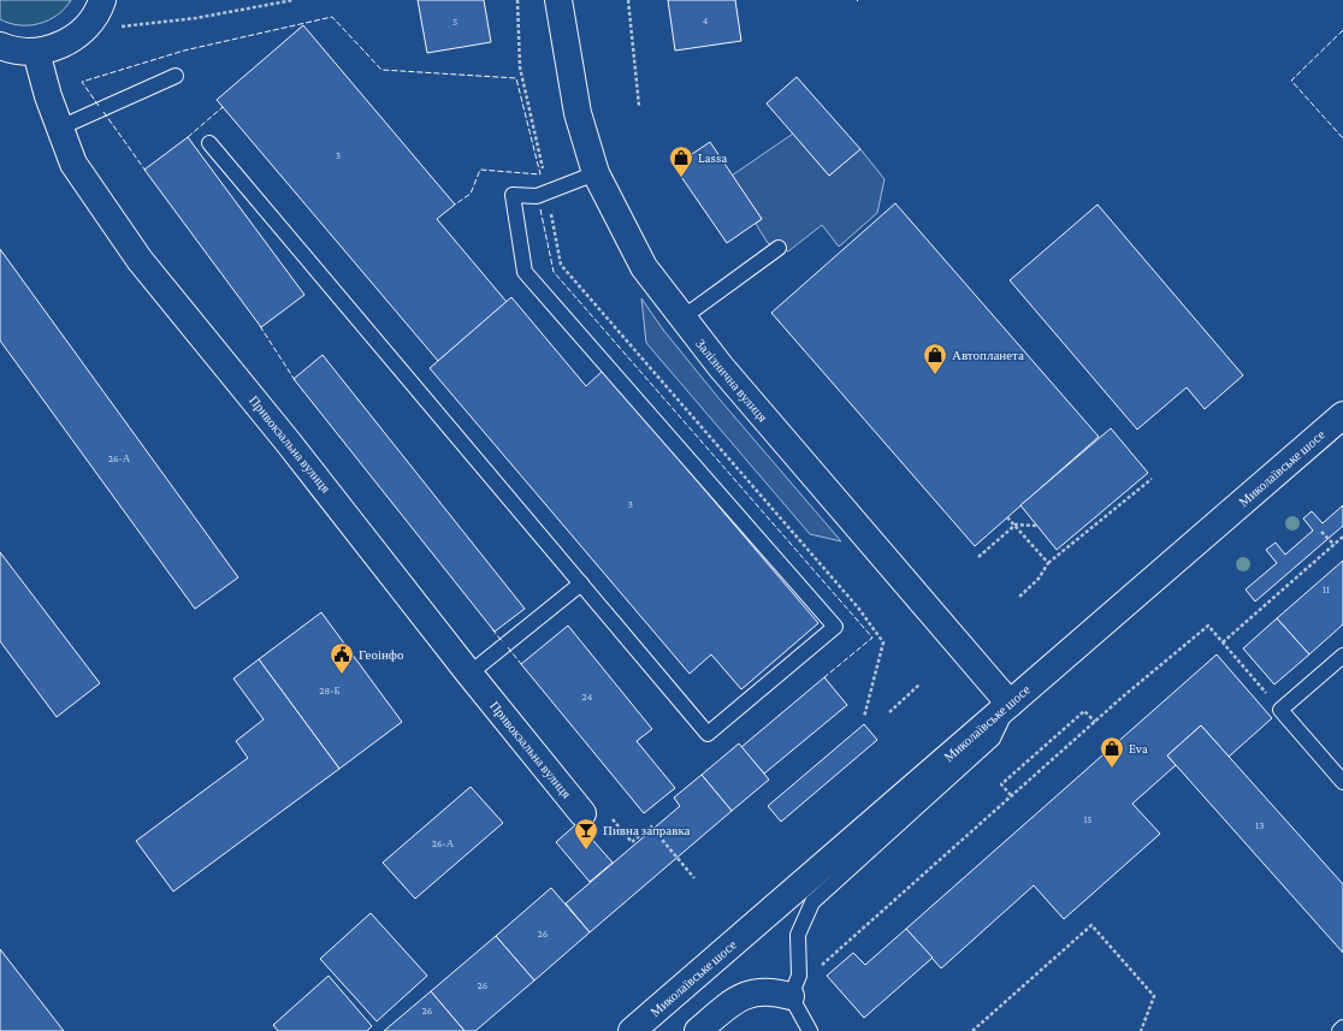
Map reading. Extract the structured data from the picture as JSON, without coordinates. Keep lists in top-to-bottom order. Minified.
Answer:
{"streets":{"street":["Залізнична вулиця","Привокзальна вулиця","Миколаївське шосе"]},"crossings":[["Залізнична вулиця","Миколаївське шосе"]],"places":{"shop":["Lassa","Автопланета","Eva"],"public building":["Геоінфо"],"bar":["Пивна заправка"]},"house_numbers":["4","5","3","26-А","3","11","28-Б","24","15","13","26-А","26","26","26"]}
